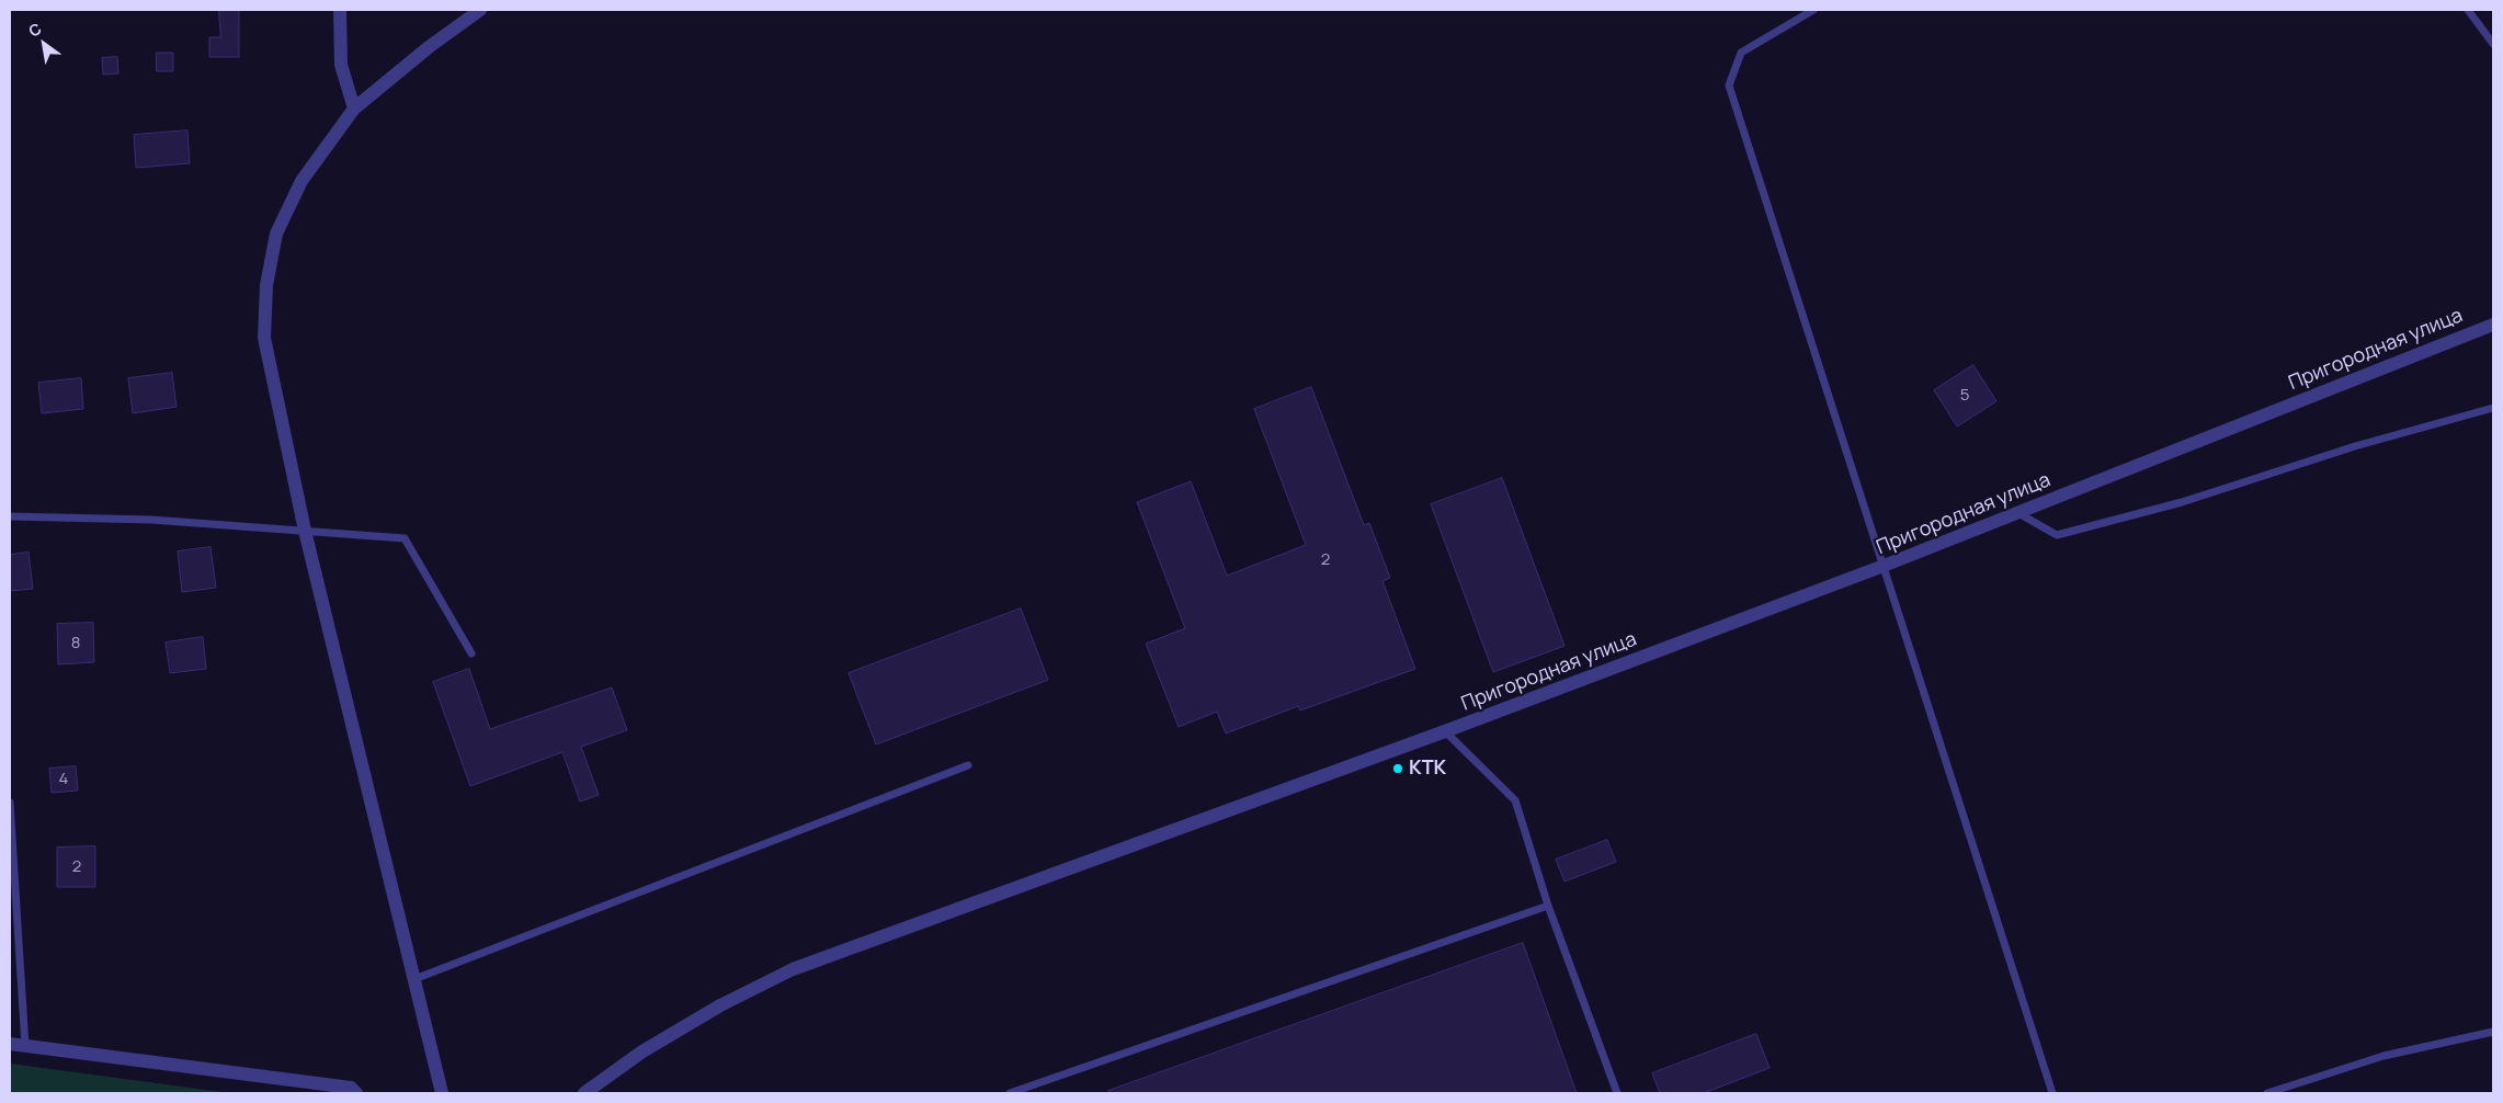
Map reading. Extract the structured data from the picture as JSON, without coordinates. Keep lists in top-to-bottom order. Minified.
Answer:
{"streets":{"street":["Пригородная улица"]},"places":["КТК"],"house_numbers":["5","2","8","4","2"],"north":"top left"}
